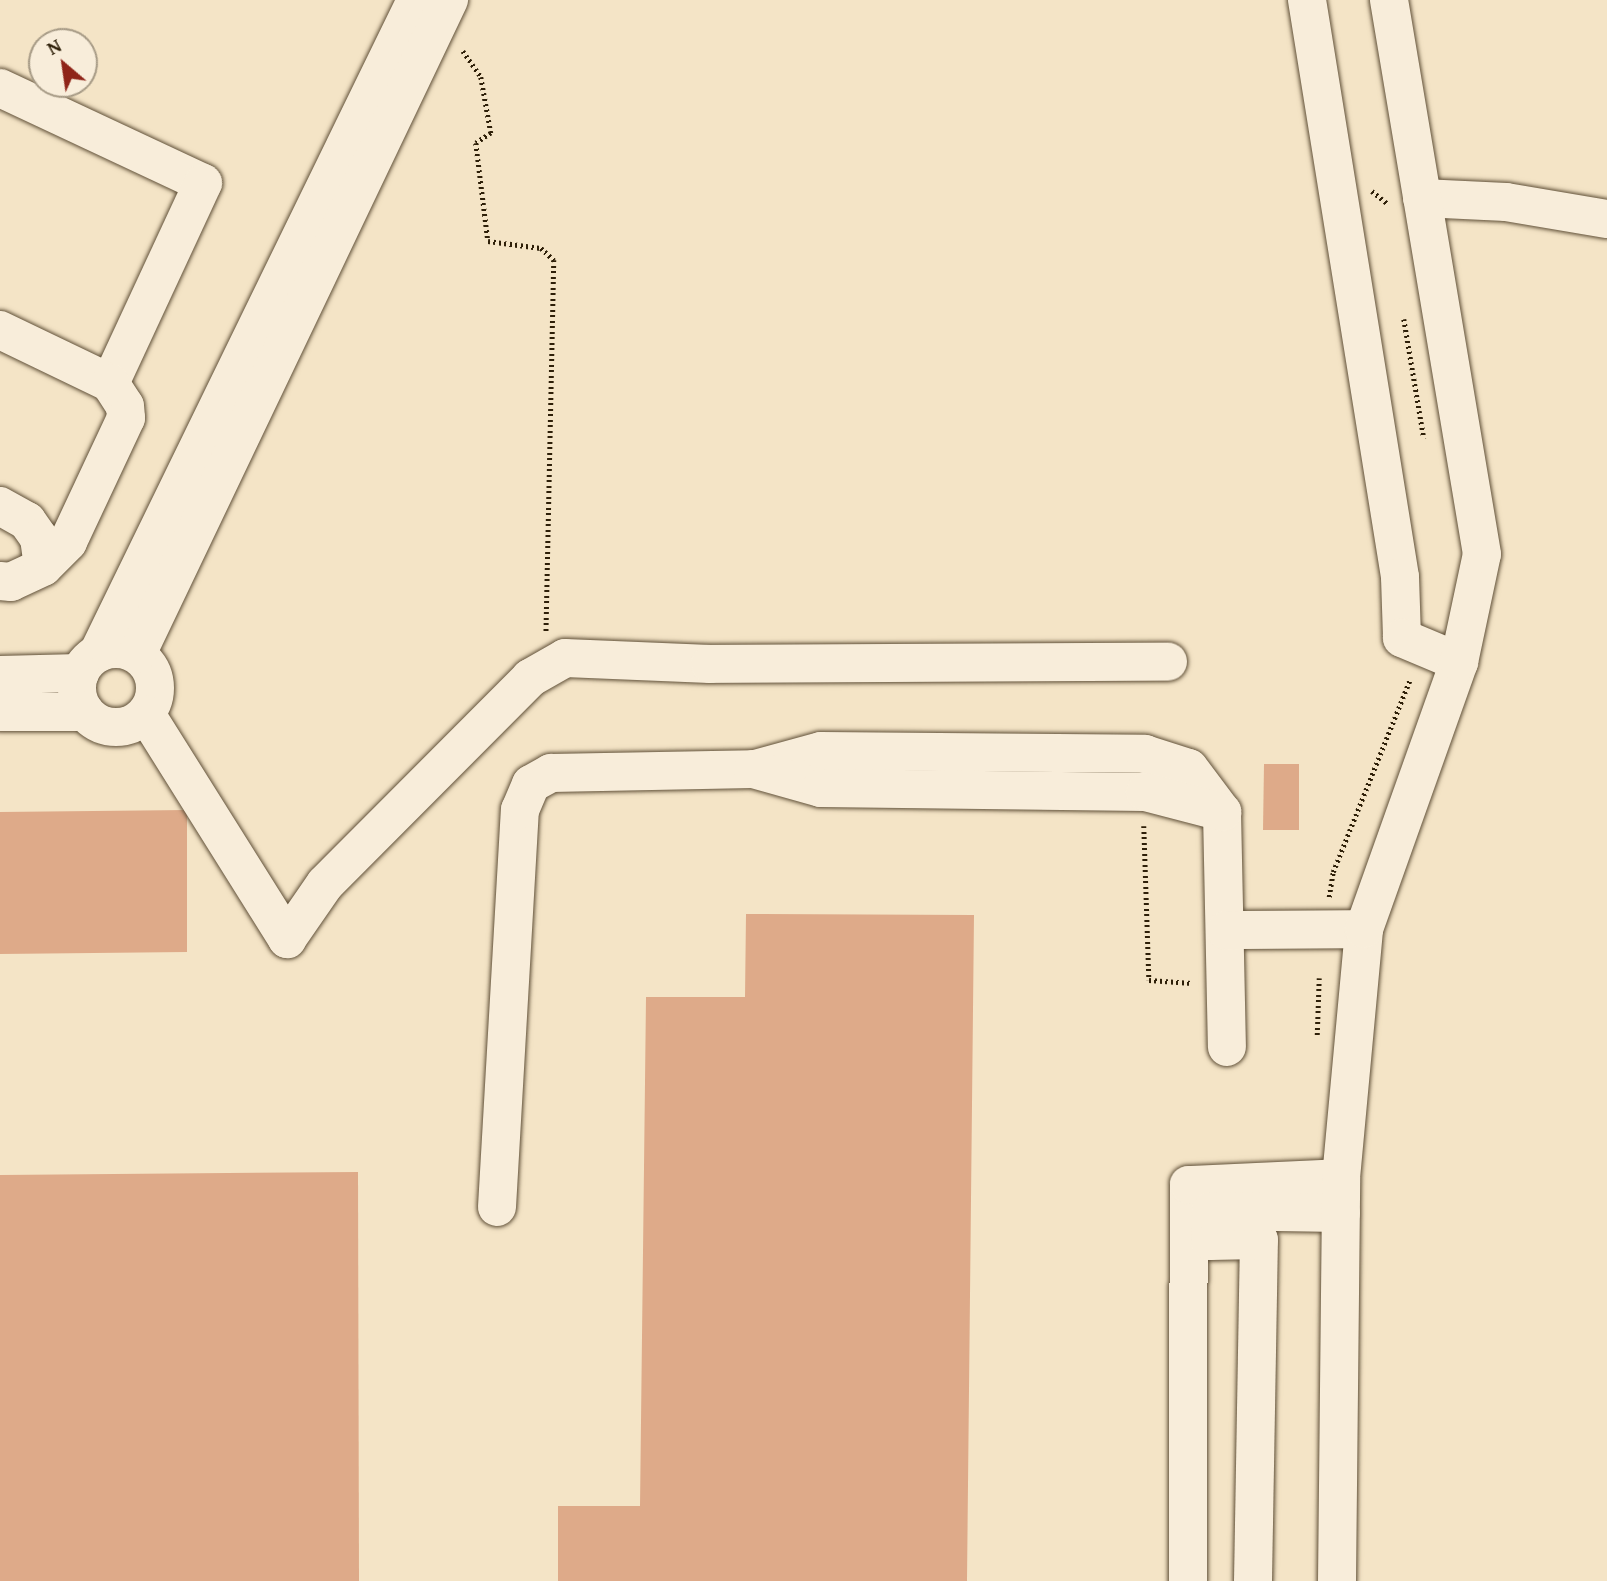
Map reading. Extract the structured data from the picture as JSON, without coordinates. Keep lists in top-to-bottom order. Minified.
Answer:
{"north":"top left"}
